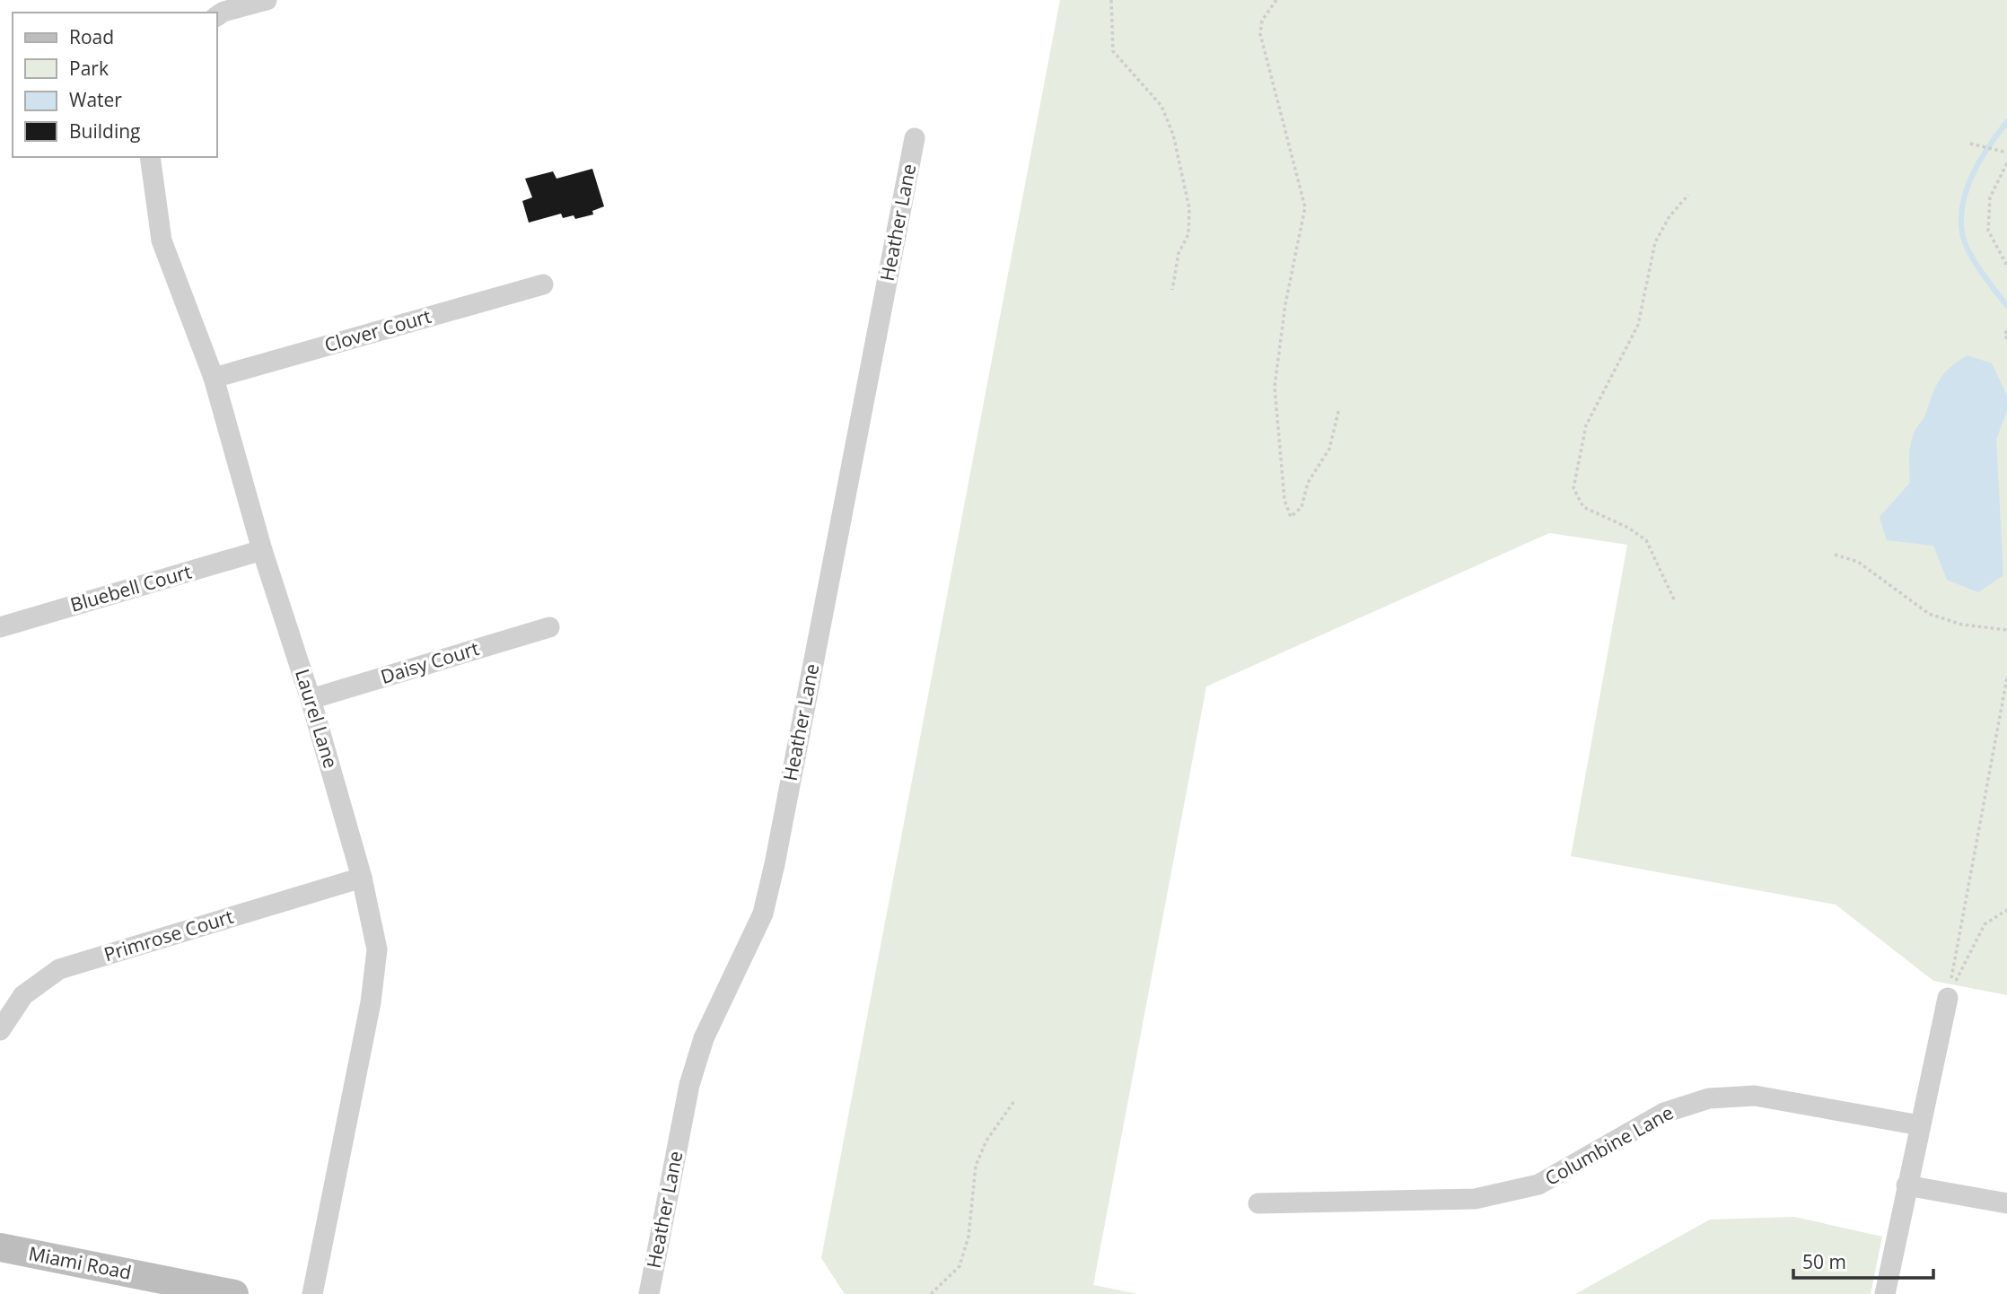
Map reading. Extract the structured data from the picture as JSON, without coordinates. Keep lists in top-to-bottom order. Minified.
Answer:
{"streets":{"street":["Heather Lane","Clover Court","Bluebell Court","Daisy Court","Laurel Lane","Primrose Court","Columbine Lane","Miami Road"]},"crossings":[["Clover Court","Laurel Lane"],["Bluebell Court","Laurel Lane"],["Daisy Court","Laurel Lane"],["Laurel Lane","Primrose Court"]],"legend":["Road","Park","Water","Building"],"scale_bar":"50 m"}
